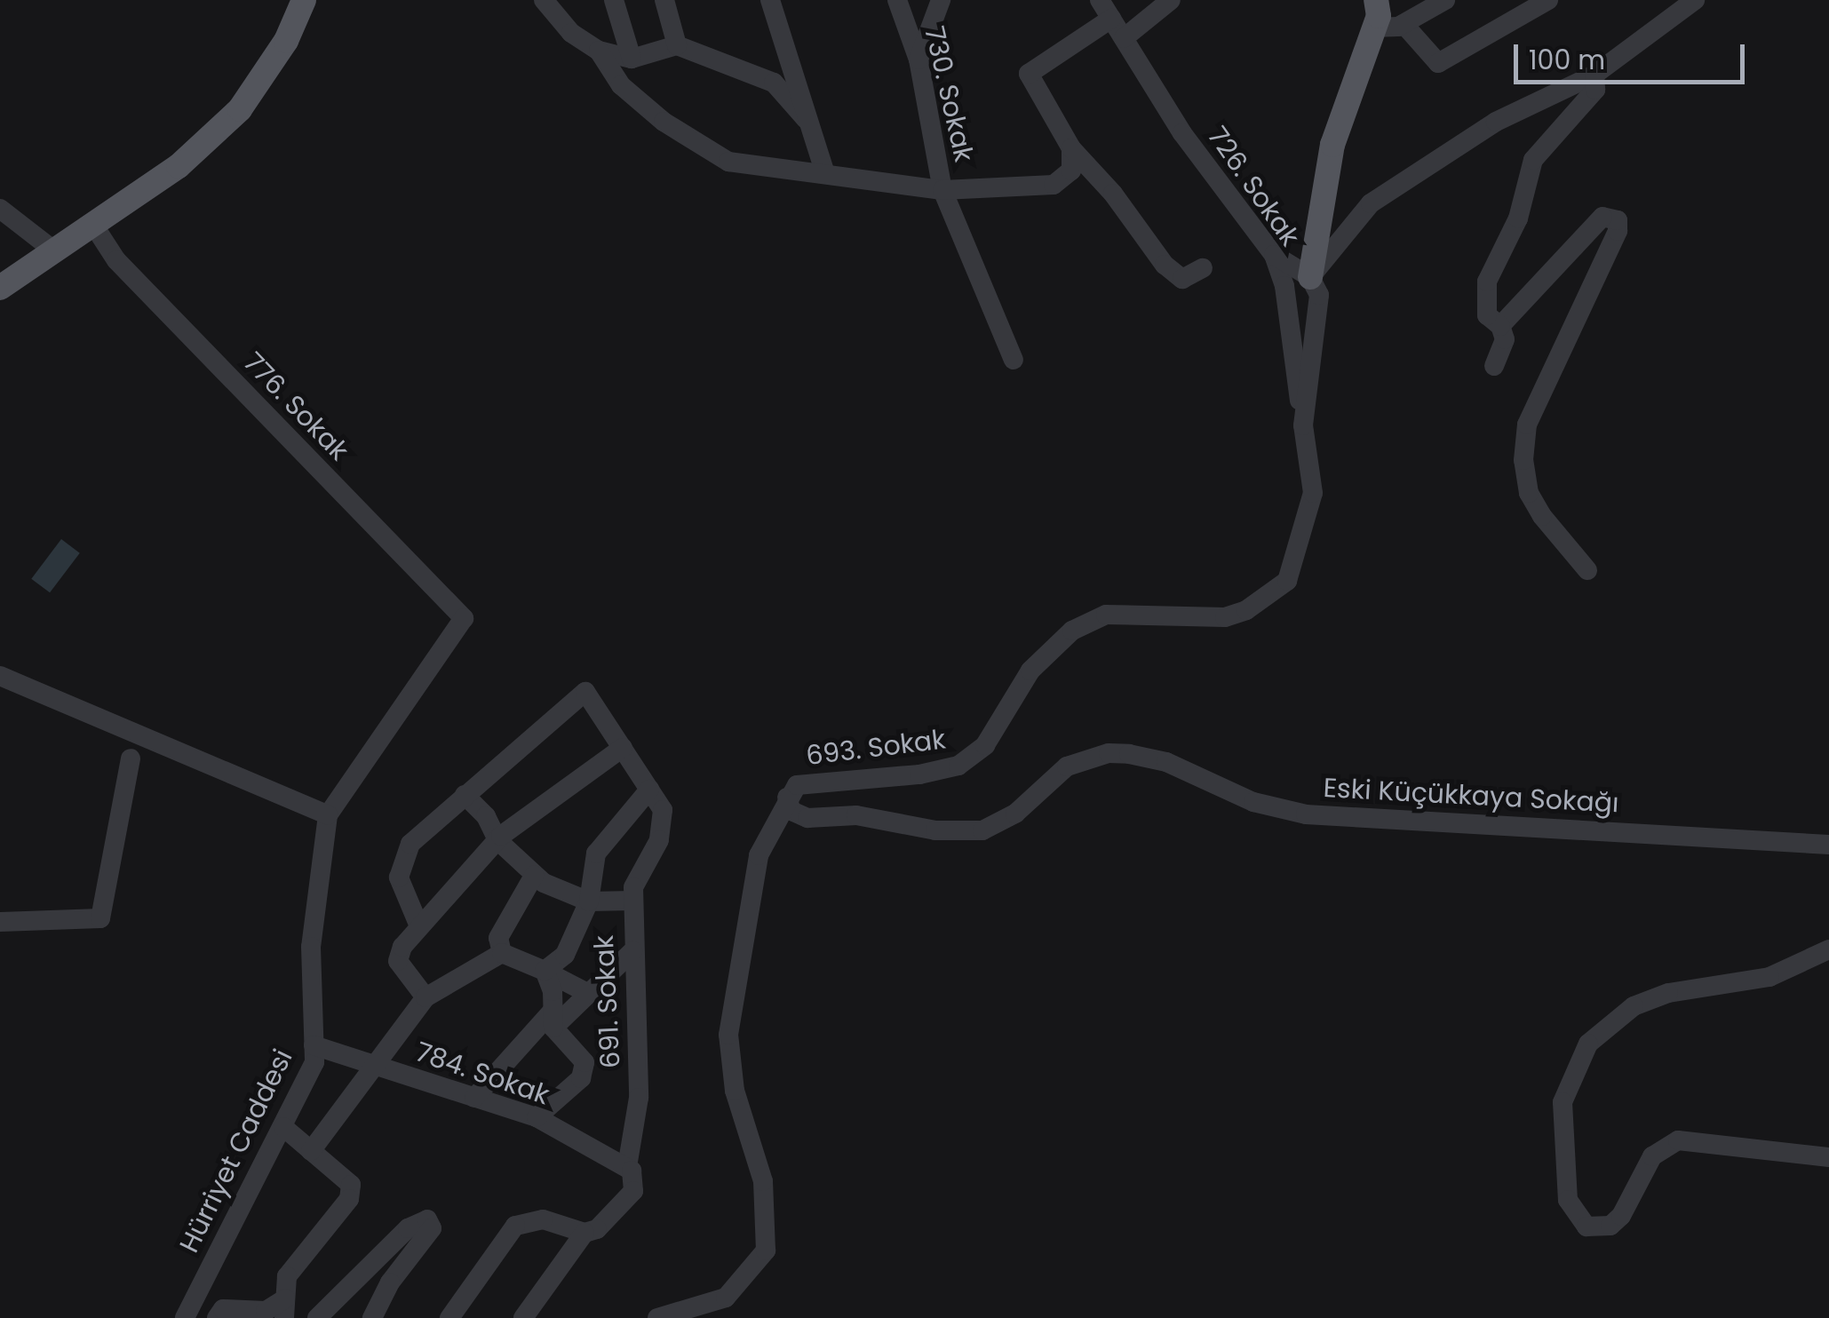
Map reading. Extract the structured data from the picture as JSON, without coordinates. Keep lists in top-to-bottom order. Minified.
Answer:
{"streets":{"street":["730. Sokak","726. Sokak","776. Sokak","693. Sokak","Eski Küçükkaya Sokağı","691. Sokak","784. Sokak","Hürriyet Caddesi"]},"crossings":[["726. Sokak","693. Sokak"],["776. Sokak","Hürriyet Caddesi"],["693. Sokak","Eski Küçükkaya Sokağı"],["691. Sokak","784. Sokak"],["784. Sokak","Hürriyet Caddesi"]],"scale_bar":"100 m"}
